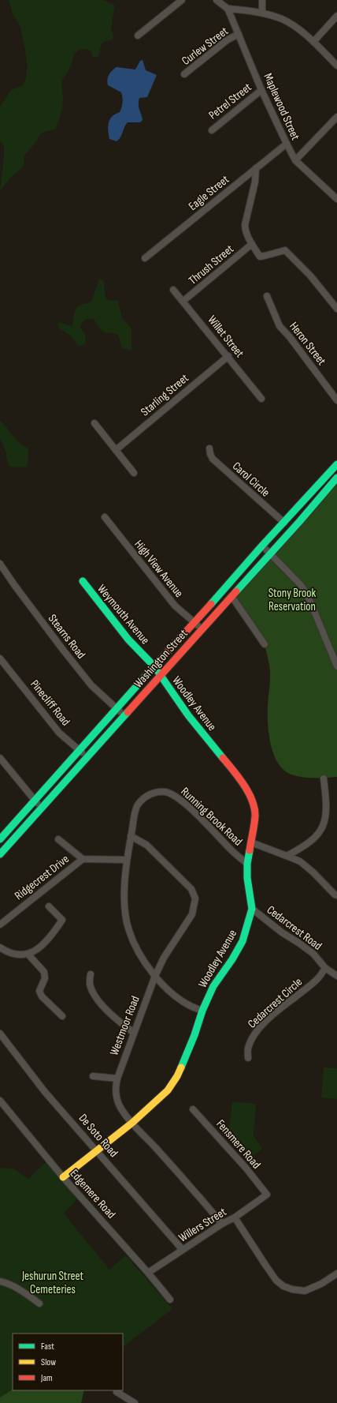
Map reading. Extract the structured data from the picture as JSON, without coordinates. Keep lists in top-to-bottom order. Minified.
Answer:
{"streets":{"main road":["Weymouth Avenue","Washington Street","Woodley Avenue"],"street":["Curlew Street","Petrel Street","Maplewood Street","Eagle Street","Thrush Street","Willet Street","Heron Street","Starling Street","Carol Circle","High View Avenue","Stearns Road","Pinecliff Road","Running Brook Road","Ridgecrest Drive","Cedarcrest Road","Cedarcrest Circle","Westmoor Road","De Soto Road","Fensmere Road","Edgemere Road","Willers Street"]},"crossings":[["Curlew Street","Maplewood Street"],["Petrel Street","Maplewood Street"],["Maplewood Street","Eagle Street"],["Thrush Street","Willet Street"],["Willet Street","Starling Street"],["Carol Circle","Washington Street"],["High View Avenue","Washington Street"],["Weymouth Avenue","Washington Street"],["Weymouth Avenue","Woodley Avenue"],["Stearns Road","Washington Street"],["Washington Street","Pinecliff Road"],["Washington Street","Woodley Avenue"],["Woodley Avenue","Running Brook Road"],["Woodley Avenue","Cedarcrest Road"],["Woodley Avenue","Westmoor Road"],["Woodley Avenue","De Soto Road"],["Woodley Avenue","Edgemere Road"],["Running Brook Road","Westmoor Road"],["Cedarcrest Road","Cedarcrest Circle"],["Westmoor Road","Willers Street"],["De Soto Road","Willers Street"],["Fensmere Road","Willers Street"],["Edgemere Road","Willers Street"]],"parks":["Stony Brook Reservation","Jeshurun Street Cemeteries"],"legend":["Fast","Slow","Jam"]}
